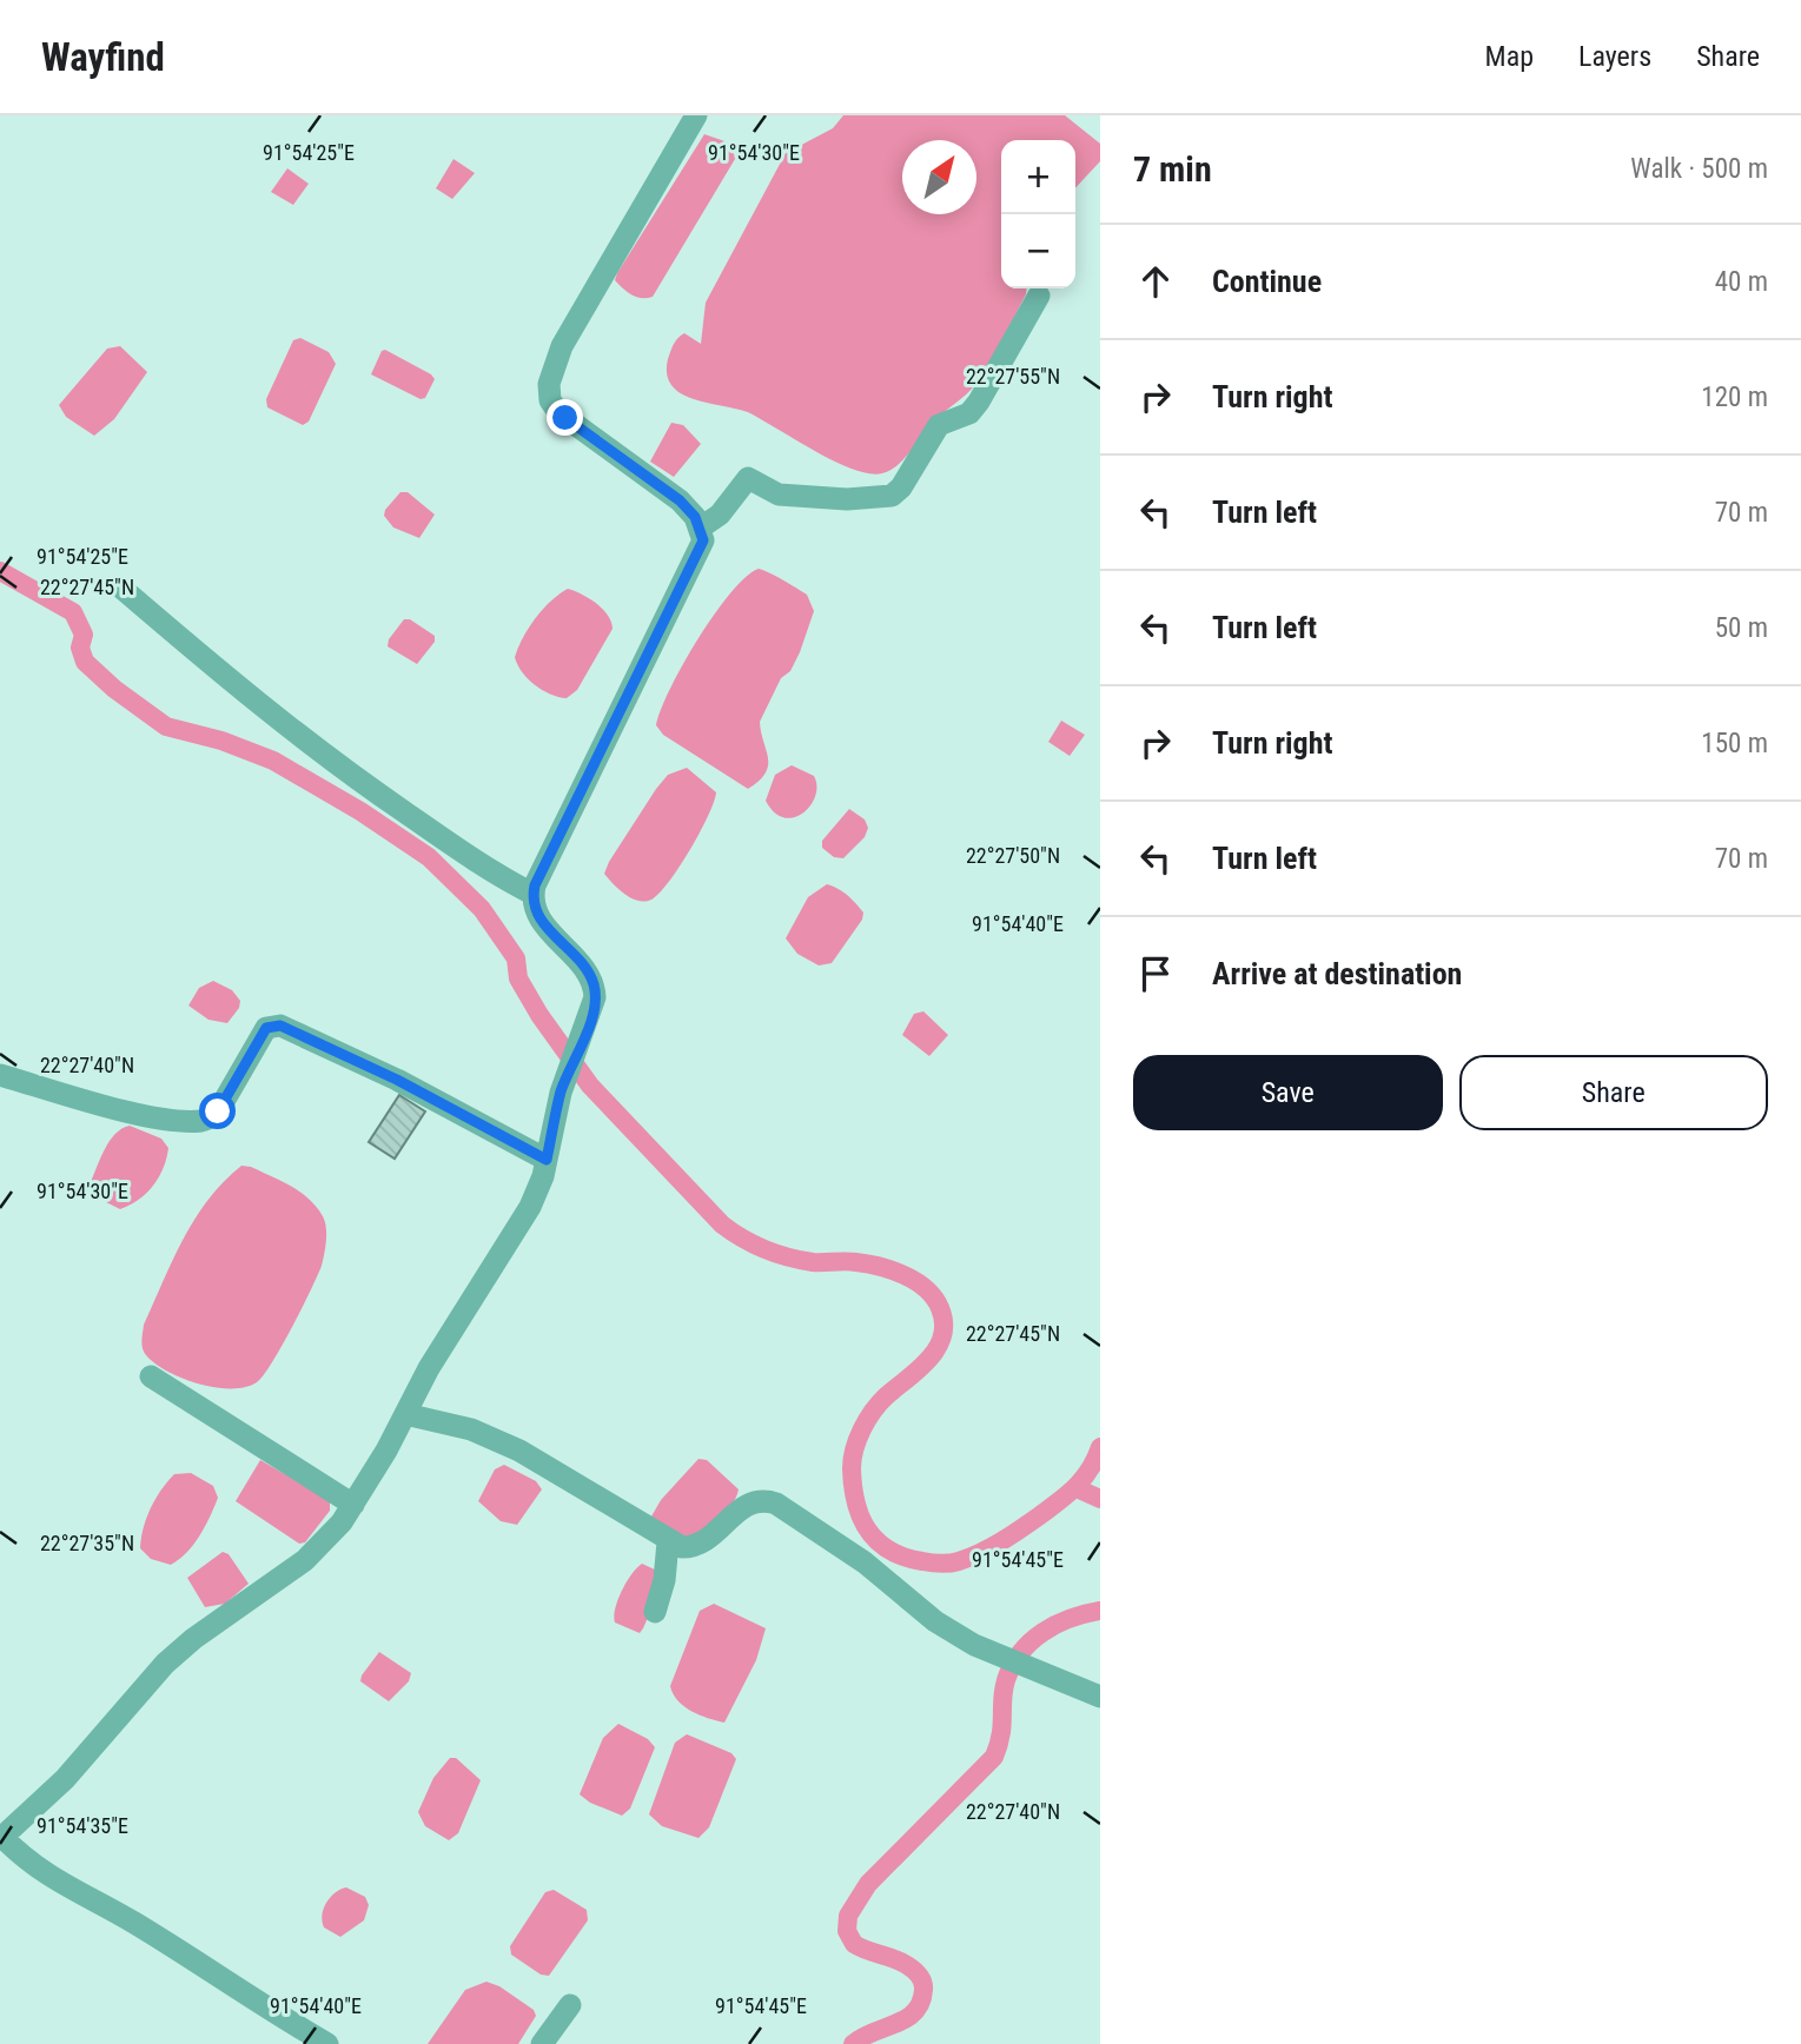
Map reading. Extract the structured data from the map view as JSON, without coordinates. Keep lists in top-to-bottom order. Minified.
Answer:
{"north":"top right","page":{"header":"Wayfind","nav":["Map","Layers","Share"],"heading":["7 min","Walk · 500 m"],"map_buttons":["+","−"],"list":[["Continue","40 m"],["Turn right","120 m"],["Turn left","70 m"],["Turn left","50 m"],["Turn right","150 m"],["Turn left","70 m"],"Arrive at destination"],"buttons":["Save","Share"]},"coordinates":["91°54'25\"E","91°54'30\"E","22°27'55\"N","22°27'45\"N","22°27'50\"N","91°54'40\"E","22°27'40\"N","22°27'35\"N","91°54'45\"E","91°54'35\"E"]}
